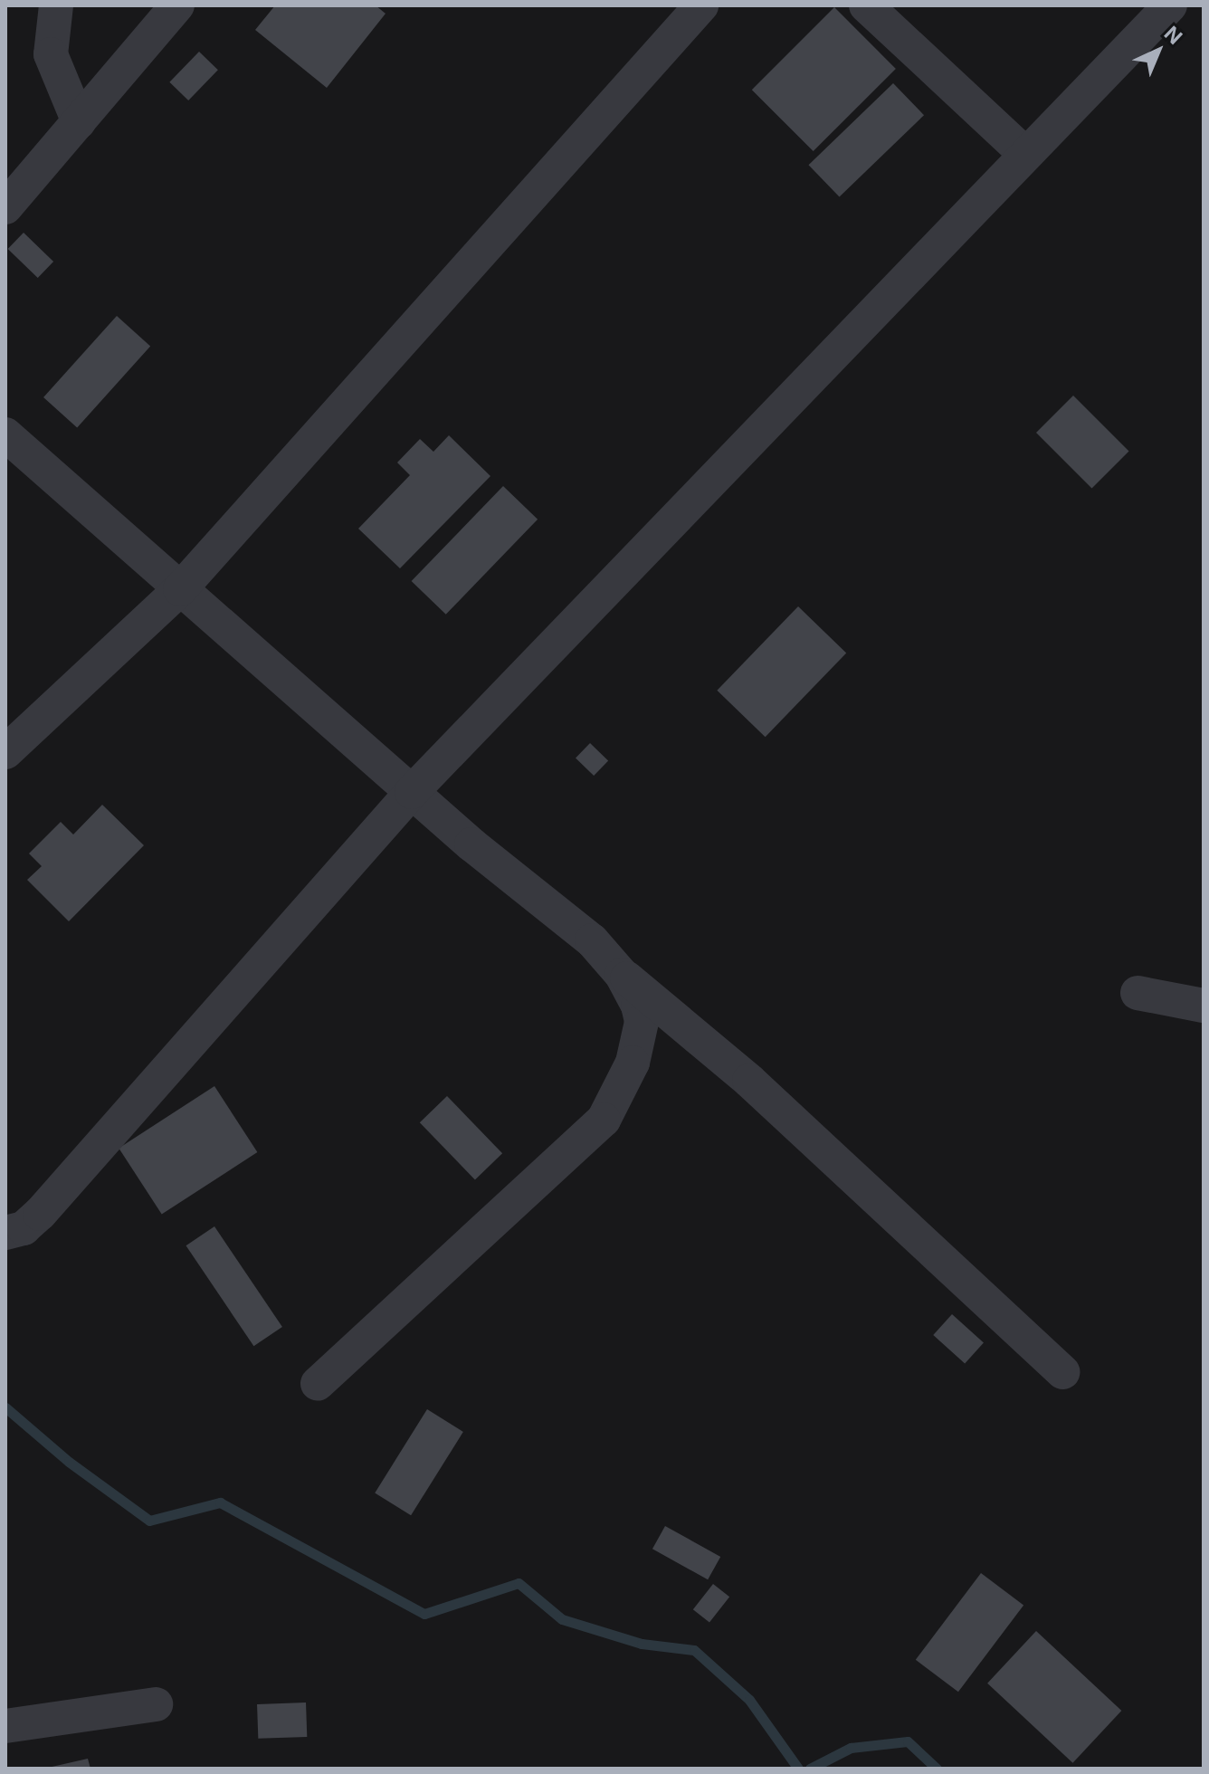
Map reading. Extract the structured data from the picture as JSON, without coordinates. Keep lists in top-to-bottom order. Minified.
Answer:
{"north":"top right"}
